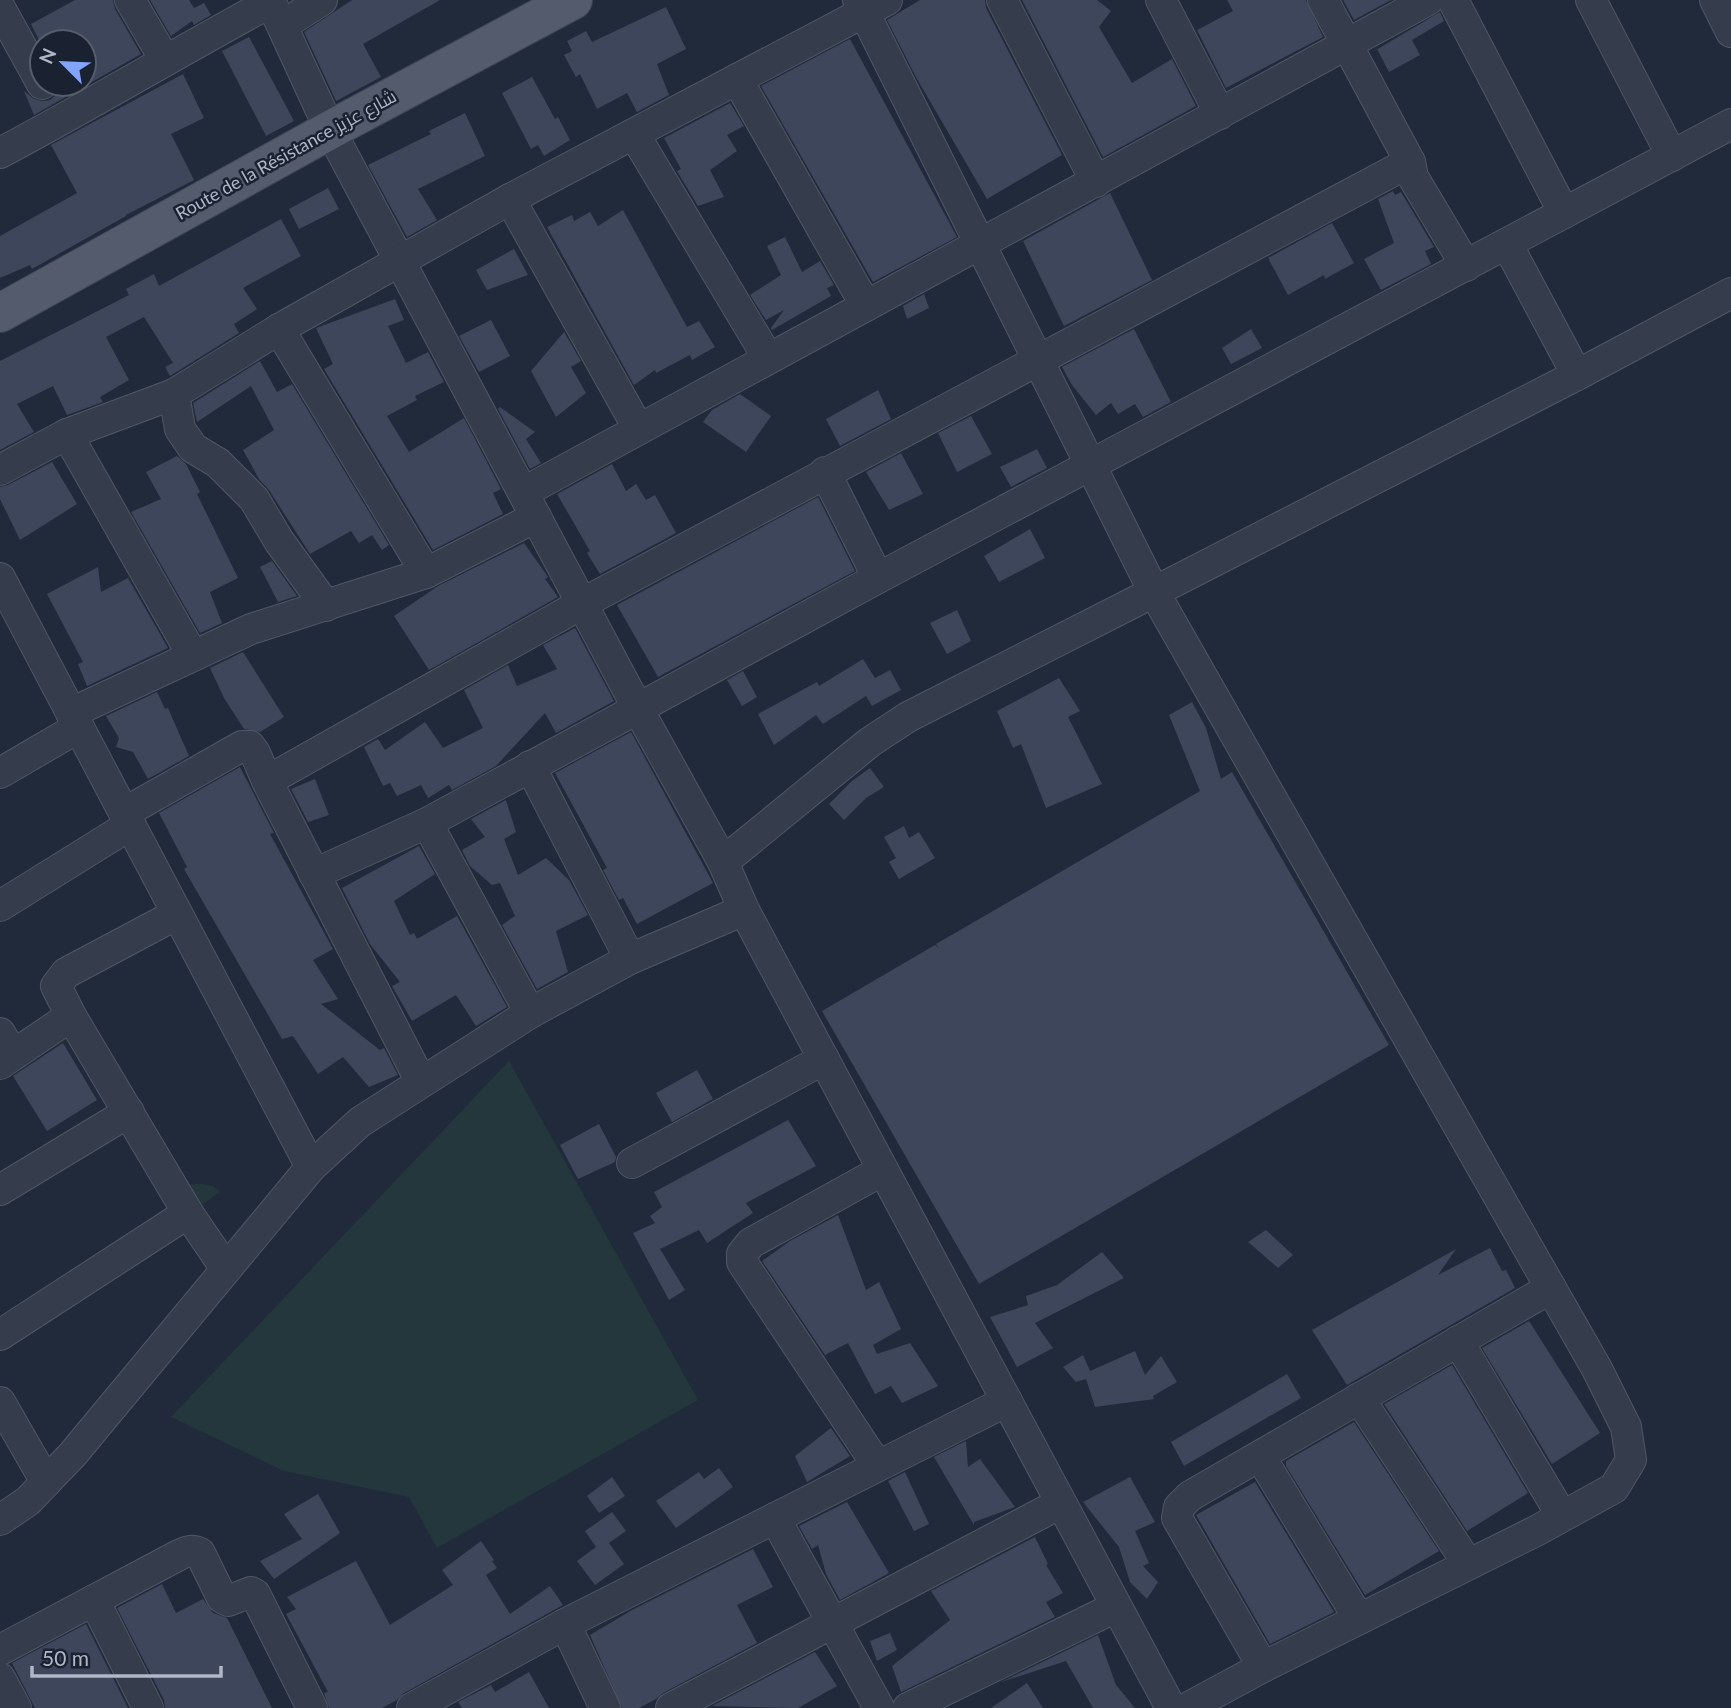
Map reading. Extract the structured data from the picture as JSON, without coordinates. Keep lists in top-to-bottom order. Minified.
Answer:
{"streets":{"main road":["Route de la Résistance شارع عزيز"]},"scale_bar":"50 m","north":"top left"}
